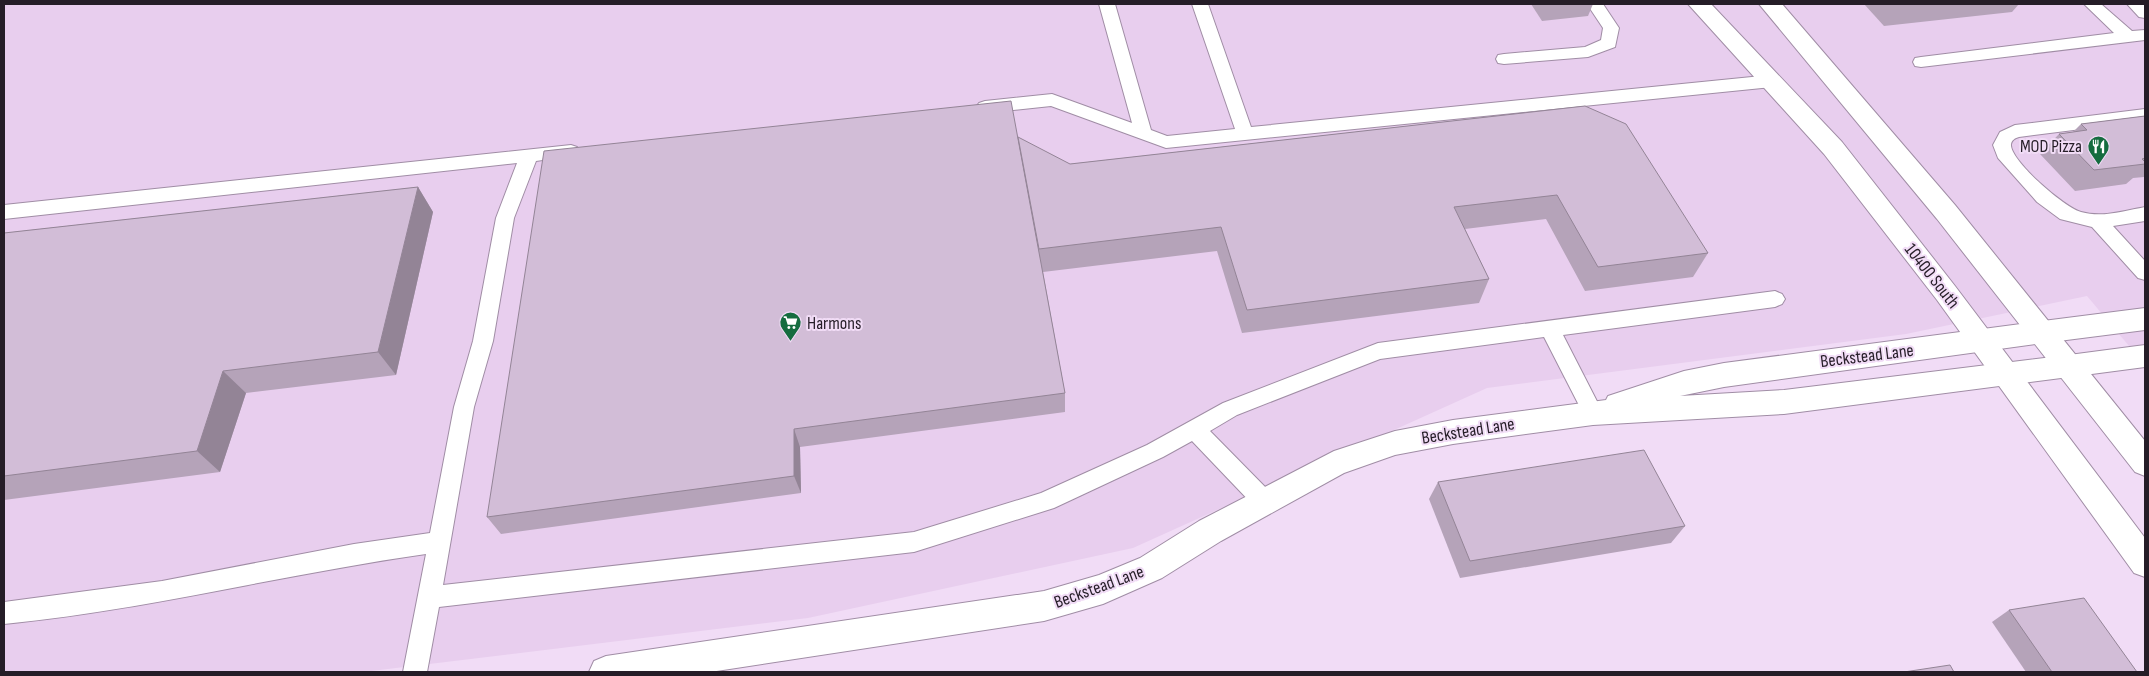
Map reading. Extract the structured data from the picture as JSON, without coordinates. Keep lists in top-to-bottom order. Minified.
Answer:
{"streets":{"street":["10400 South","Beckstead Lane"]},"crossings":[["10400 South","Beckstead Lane"]],"places":{"restaurant":["MOD Pizza"],"supermarket":["Harmons"]}}
